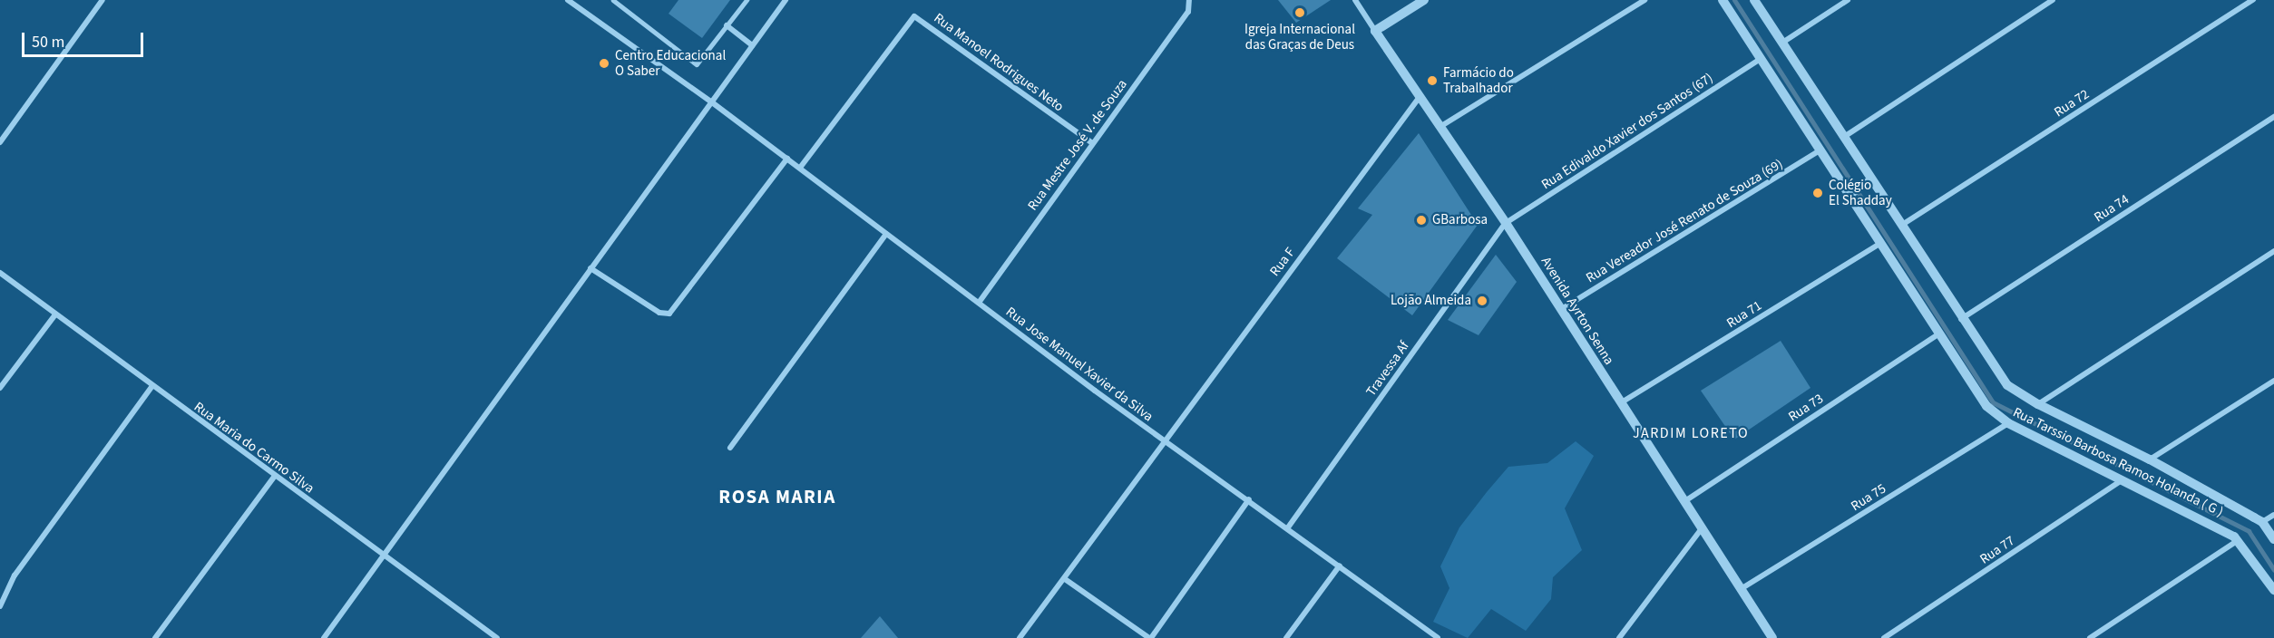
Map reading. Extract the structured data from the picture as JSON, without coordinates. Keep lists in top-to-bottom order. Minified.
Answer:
{"streets":{"street":["Rua Manoel Rodrigues Neto","Rua 72","Rua Edivaldo Xavier dos Santos (67)","Rua Mestre José V. de Souza","Rua 74","Rua Vereador José Renato de Souza (69)","Rua F","Avenida Ayrton Senna","Rua 71","Rua Jose Manuel Xavier da Silva","Travessa Af","Rua 73","Rua Maria do Carmo Silva","Rua Tarssio Barbosa Ramos Holanda ( G )","Rua 75","Rua 77"]},"crossings":[["Rua Manoel Rodrigues Neto","Rua Mestre José V. de Souza"],["Rua Manoel Rodrigues Neto","Rua Jose Manuel Xavier da Silva"],["Rua 72","Rua Tarssio Barbosa Ramos Holanda ( G )"],["Rua Edivaldo Xavier dos Santos (67)","Avenida Ayrton Senna"],["Rua Edivaldo Xavier dos Santos (67)","Travessa Af"],["Rua Edivaldo Xavier dos Santos (67)","Rua Tarssio Barbosa Ramos Holanda ( G )"],["Rua Mestre José V. de Souza","Rua Jose Manuel Xavier da Silva"],["Rua 74","Rua Tarssio Barbosa Ramos Holanda ( G )"],["Rua Vereador José Renato de Souza (69)","Avenida Ayrton Senna"],["Rua Vereador José Renato de Souza (69)","Rua Tarssio Barbosa Ramos Holanda ( G )"],["Rua F","Avenida Ayrton Senna"],["Rua F","Rua Jose Manuel Xavier da Silva"],["Avenida Ayrton Senna","Rua 71"],["Avenida Ayrton Senna","Travessa Af"],["Avenida Ayrton Senna","Rua 73"],["Avenida Ayrton Senna","Rua 75"],["Rua 71","Rua Tarssio Barbosa Ramos Holanda ( G )"],["Rua Jose Manuel Xavier da Silva","Travessa Af"],["Rua 73","Rua Tarssio Barbosa Ramos Holanda ( G )"],["Rua Tarssio Barbosa Ramos Holanda ( G )","Rua 75"],["Rua Tarssio Barbosa Ramos Holanda ( G )","Rua 77"]],"districts":["JARDIM LORETO","ROSA MARIA"],"places":["Igreja Internacional das Graças de Deus","Centro Educacional O Saber","Farmácio do Trabalhador","Colégio El Shadday","GBarbosa","Lojão Almeida"],"scale_bar":"50 m"}
